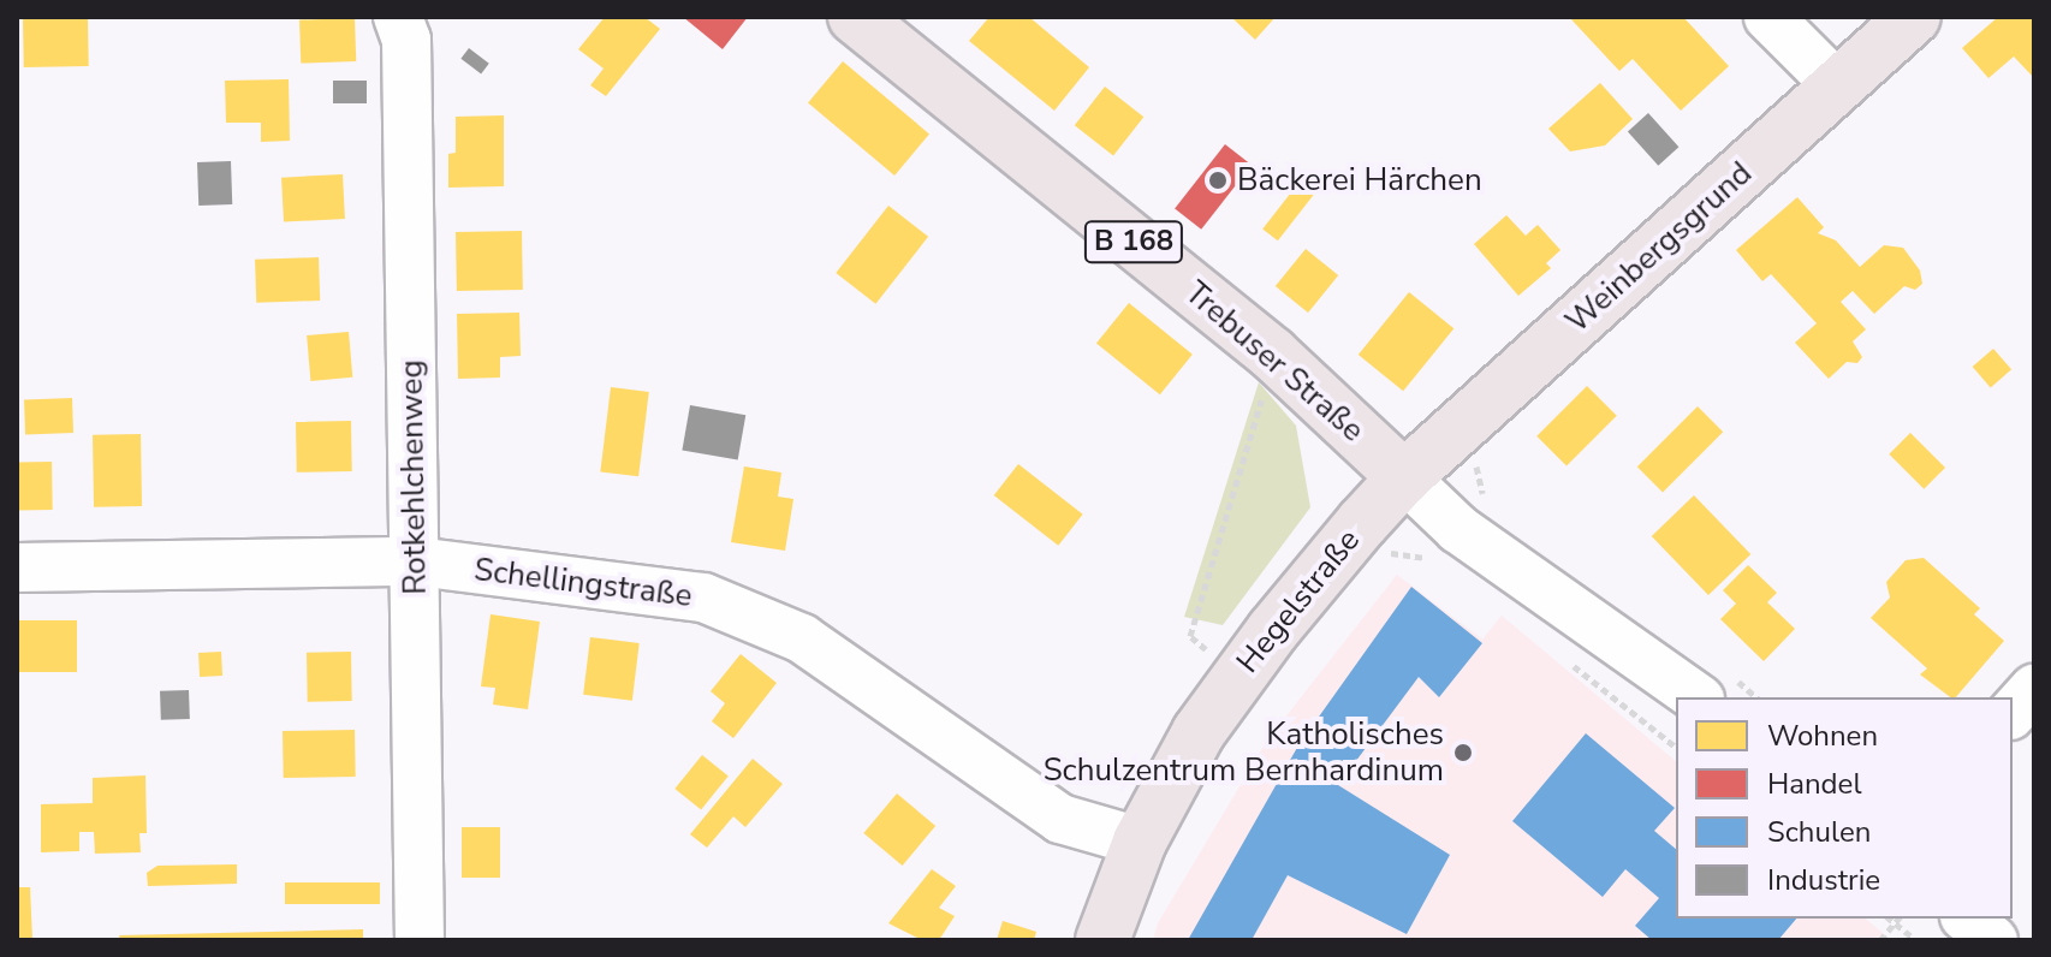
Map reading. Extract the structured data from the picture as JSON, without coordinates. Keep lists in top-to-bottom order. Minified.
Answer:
{"streets":{"main road":["B 168","Weinbergsgrund","Trebuser Straße","Hegelstraße"],"street":["Rotkehlchenweg","Schellingstraße"]},"crossings":[["Weinbergsgrund","Trebuser Straße"],["Weinbergsgrund","Hegelstraße"],["Trebuser Straße","Hegelstraße"],["Rotkehlchenweg","Schellingstraße"],["Schellingstraße","Hegelstraße"]],"places":["Bäckerei Härchen","Katholisches Schulzentrum Bernhardinum"],"legend":["Wohnen","Handel","Schulen","Industrie"]}
